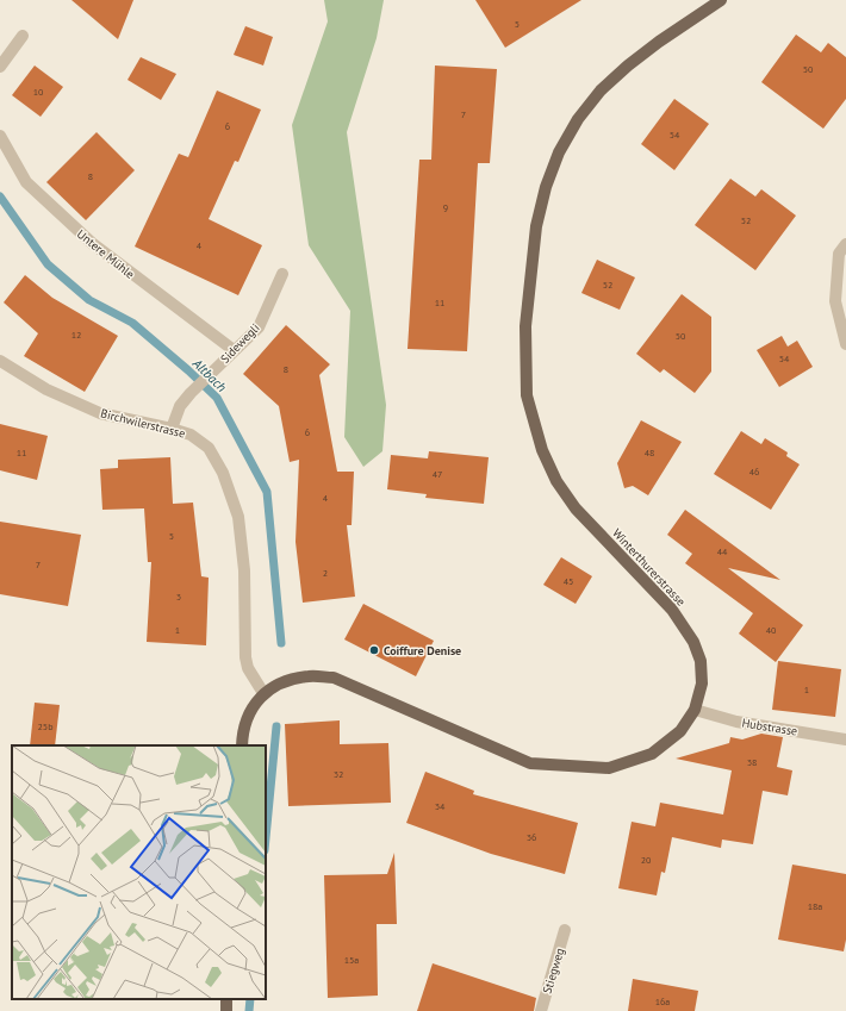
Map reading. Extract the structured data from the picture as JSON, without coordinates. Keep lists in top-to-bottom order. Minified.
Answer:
{"streets":{"main road":["Winterthurerstrasse"],"street":["Untere Mühle","Sidewegli","Birchwilerstrasse","Hubstrasse","Stiegweg"]},"crossings":[["Untere Mühle","Sidewegli"],["Sidewegli","Birchwilerstrasse"],["Birchwilerstrasse","Winterthurerstrasse"],["Winterthurerstrasse","Hubstrasse"]],"water":["Altbach"],"places":["Coiffure Denise"],"house_numbers":["5","50","10","7","6","54","8","9","52","4","52","11","12","50","54","8","6","11","48","46","47","4","5","44","7","2","45","3","1","40","1","25b","38","32","34","36","20","18a","15a","16a"]}
